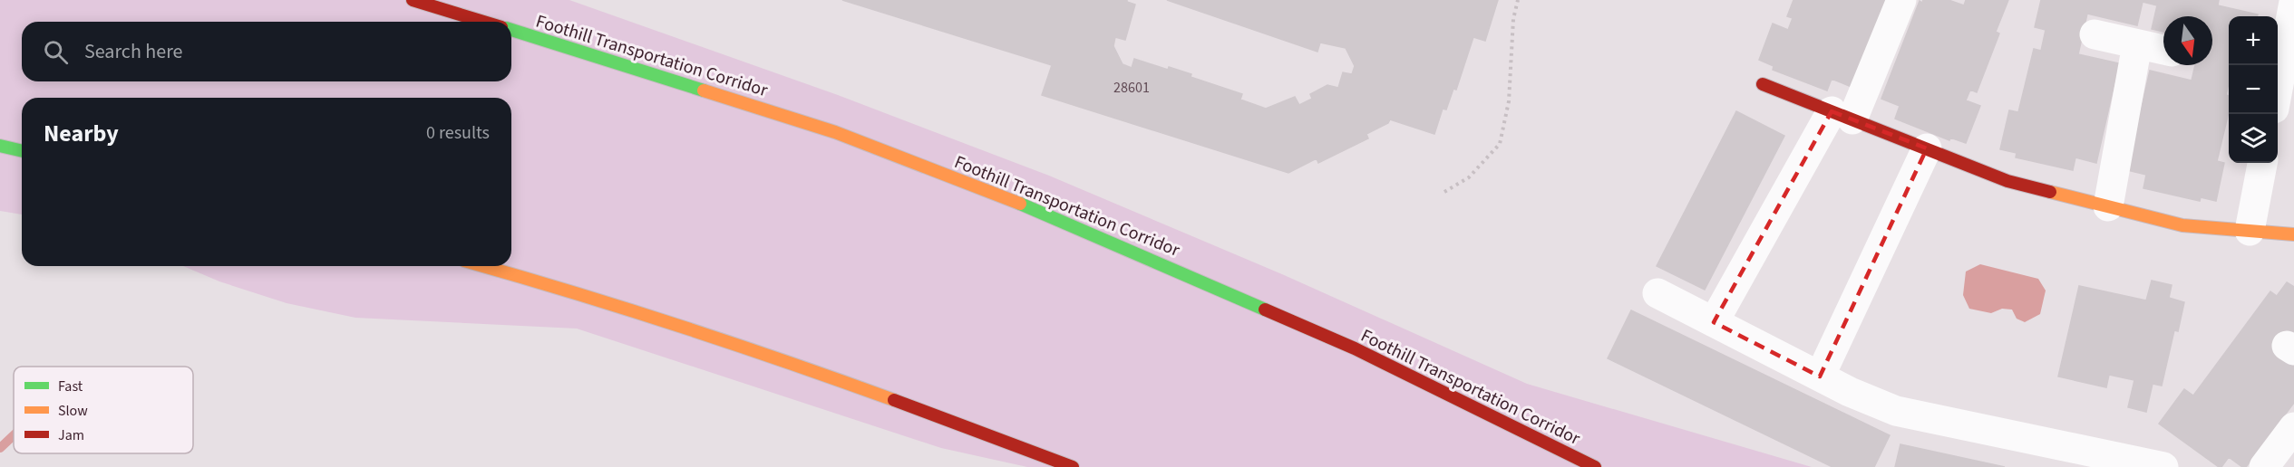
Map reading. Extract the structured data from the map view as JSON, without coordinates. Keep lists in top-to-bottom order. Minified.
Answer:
{"streets":{"main road":["Foothill Transportation Corridor"]},"house_numbers":["28601"],"legend":["Fast","Slow","Jam"],"north":"bottom","page":{"map_buttons":["+","−"],"search":"Search here","heading":["Nearby","0 results"]}}
